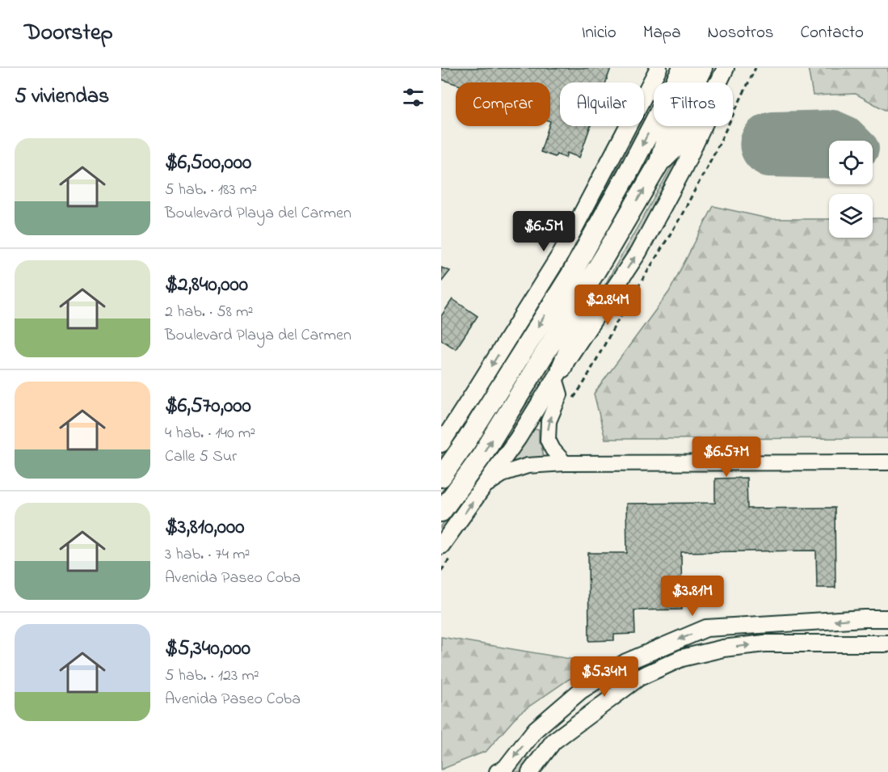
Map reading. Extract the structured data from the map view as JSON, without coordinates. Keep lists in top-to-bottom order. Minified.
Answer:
{"page":{"header":"Doorstep","nav":["Inicio","Mapa","Nosotros","Contacto"],"heading":"5 viviendas","chip":["Comprar","Alquilar","Filtros"],"list":[{"name":"$6,500,000","note":"5 hab. · 183 m² · Boulevard Playa del Carmen"},{"name":"$2,840,000","note":"2 hab. · 58 m² · Boulevard Playa del Carmen"},{"name":"$6,570,000","note":"4 hab. · 140 m² · Calle 5 Sur"},{"name":"$3,810,000","note":"3 hab. · 74 m² · Avenida Paseo Coba"},{"name":"$5,340,000","note":"5 hab. · 123 m² · Avenida Paseo Coba"}],"price":["$6.5M","$2.84M","$6.57M","$3.81M","$5.34M"]}}
